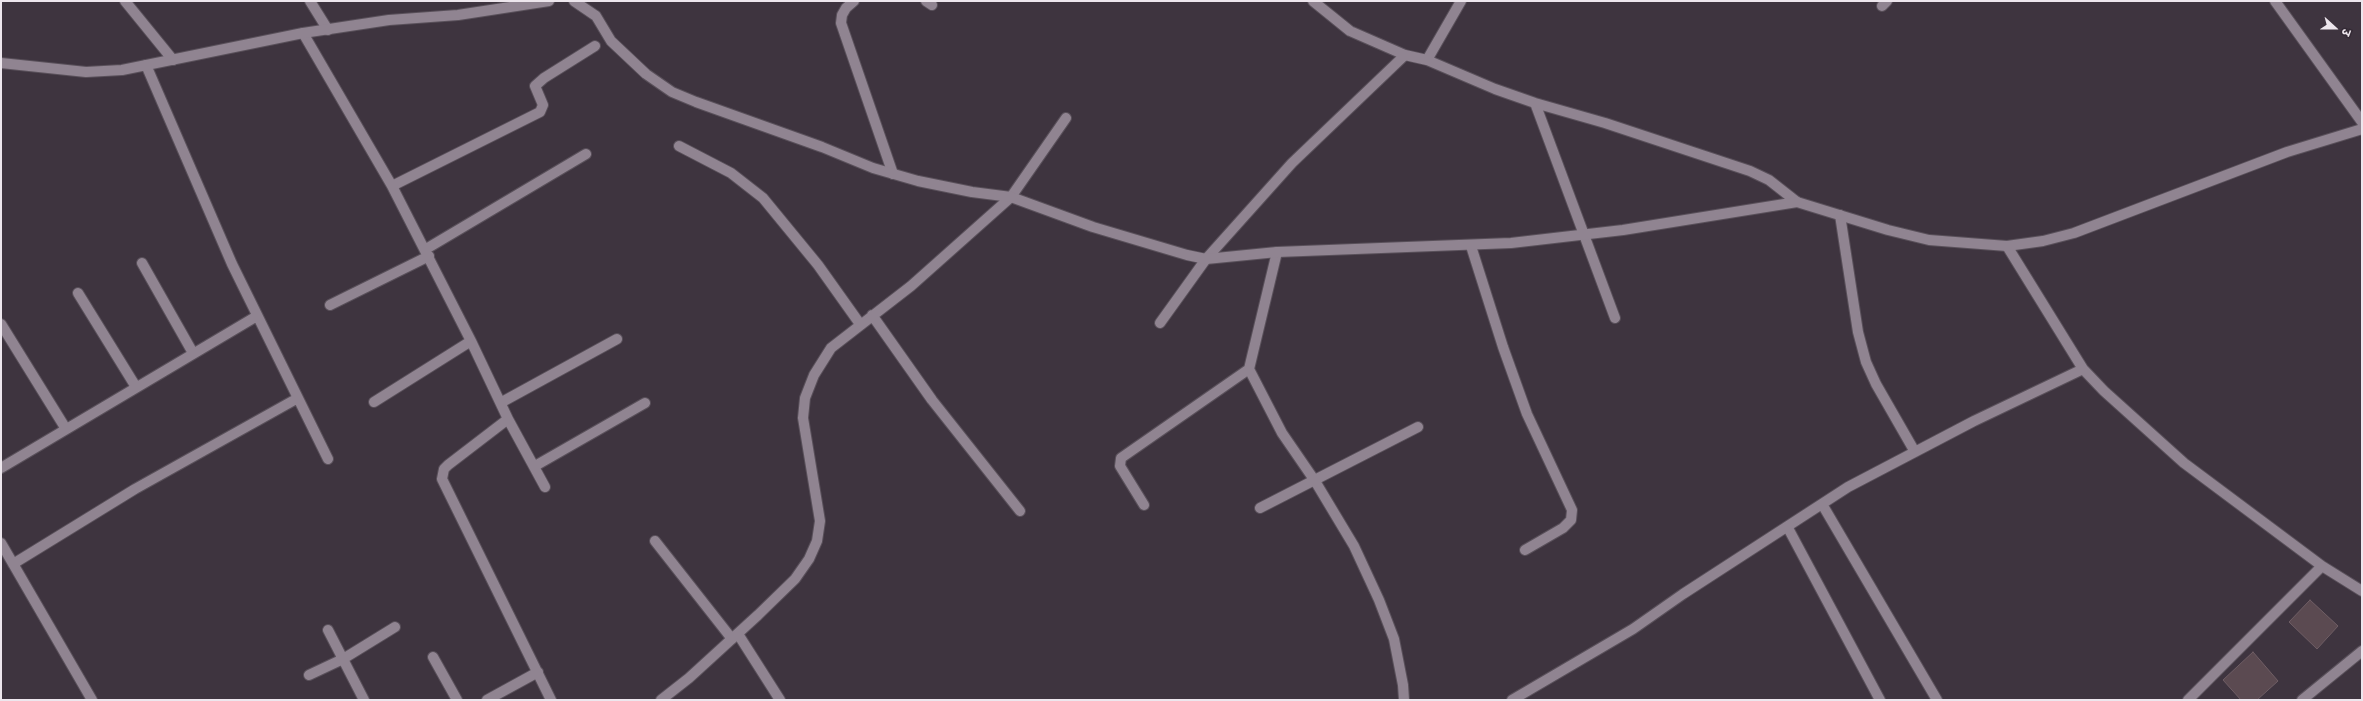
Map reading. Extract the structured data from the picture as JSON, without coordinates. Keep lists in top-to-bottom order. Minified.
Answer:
{"north":"right"}
